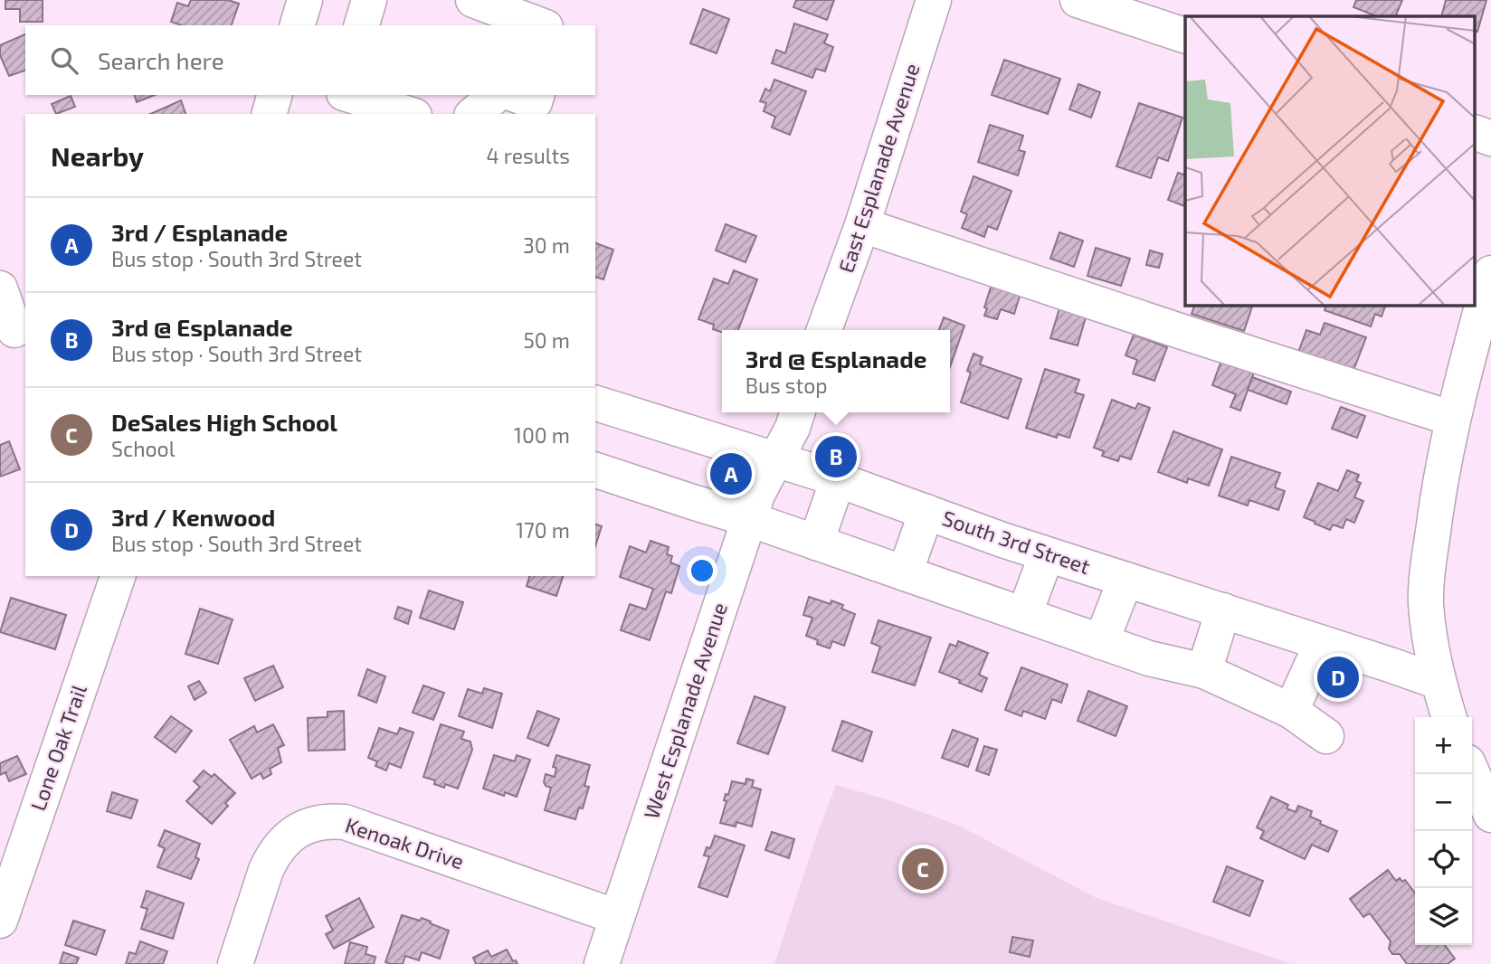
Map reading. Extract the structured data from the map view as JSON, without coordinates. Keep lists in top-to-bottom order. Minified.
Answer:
{"streets":{"street":["East Esplanade Avenue","South 3rd Street","West Esplanade Avenue","Lone Oak Trail","Kenoak Drive"]},"crossings":[["South 3rd Street","West Esplanade Avenue"],["West Esplanade Avenue","Kenoak Drive"]],"page":{"search":"Search here","heading":["Nearby","4 results"],"list":[{"mark":"A","name":"3rd / Esplanade","note":"Bus stop · South 3rd Street","value":"30 m"},{"mark":"B","name":"3rd @ Esplanade","note":"Bus stop · South 3rd Street","value":"50 m"},{"mark":"C","name":"DeSales High School","note":"School","value":"100 m"},{"mark":"D","name":"3rd / Kenwood","note":"Bus stop · South 3rd Street","value":"170 m"}],"popup":["3rd @ Esplanade","Bus stop"],"pins":["B","A","D","C"],"map_buttons":["+","−"]}}
